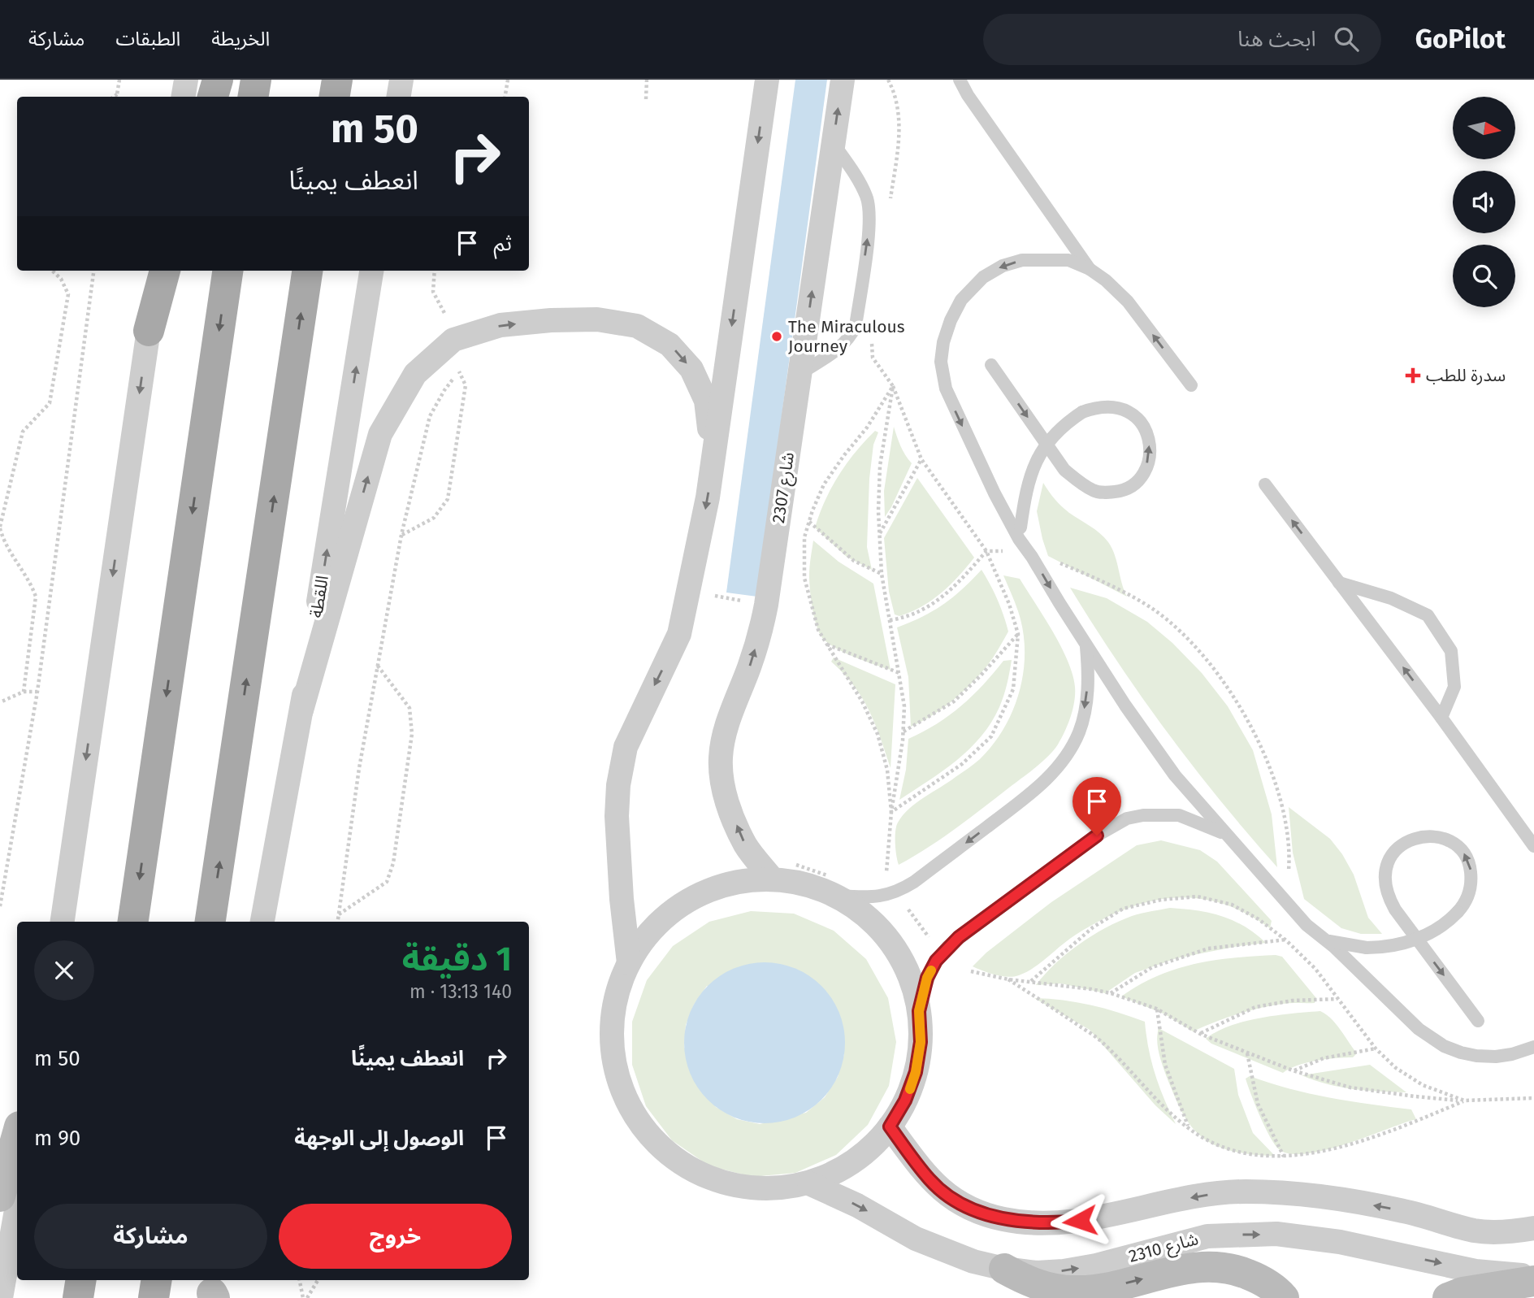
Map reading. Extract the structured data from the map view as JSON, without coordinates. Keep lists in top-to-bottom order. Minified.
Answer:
{"streets":{"street":["شارع 2307","اللقطة","شارع 2310"]},"places":{"other":["The Miraculous Journey"],"health":["سدرة للطب"]},"north":"right","page":{"header":"GoPilot","search":"ابحث هنا","nav":["الخريطة","الطبقات","مشاركة"],"turn":["50 m","انعطف يمينًا"],"then":"ثم","heading":["1 دقيقة","140 m · 13:13"],"list":[{"name":"انعطف يمينًا","value":"50 m"},{"name":"الوصول إلى الوجهة","value":"90 m"}],"buttons":["خروج","مشاركة"]}}
